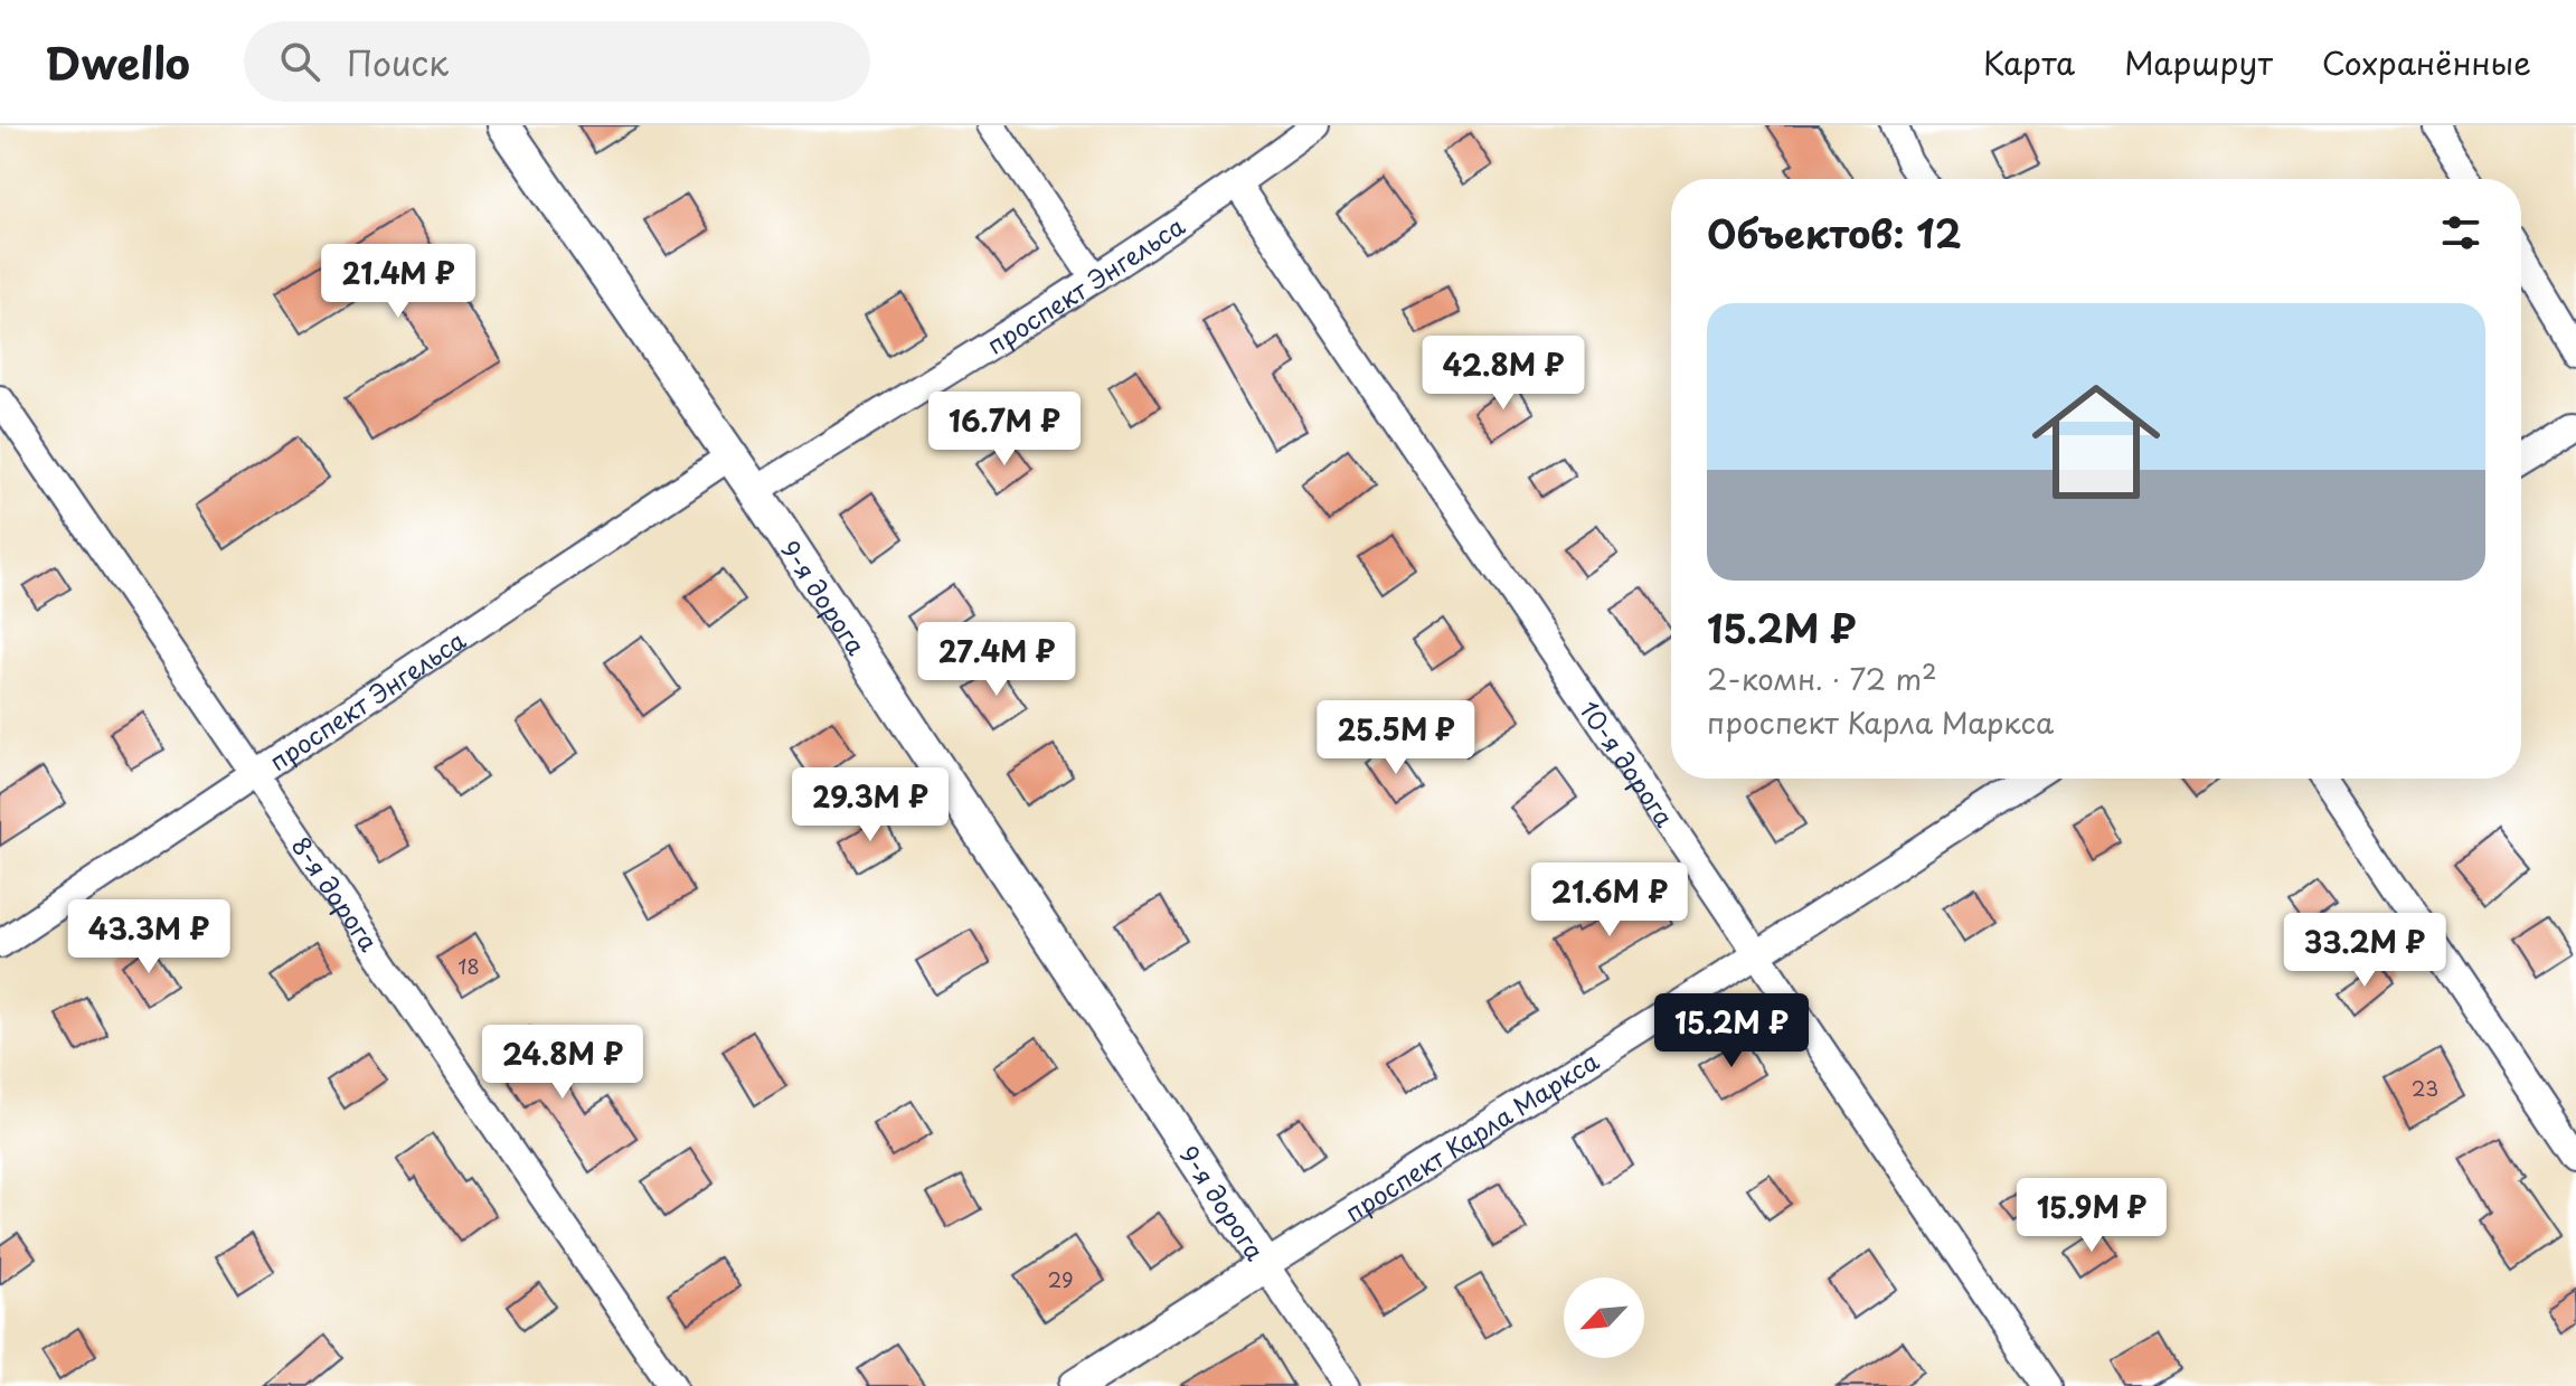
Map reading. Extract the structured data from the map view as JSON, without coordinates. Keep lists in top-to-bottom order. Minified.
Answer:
{"streets":{"street":["проспект Энгельса","9-я дорога","10-я дорога","8-я дорога","проспект Карла Маркса"]},"crossings":[["проспект Энгельса","9-я дорога"],["проспект Энгельса","10-я дорога"],["проспект Энгельса","8-я дорога"],["9-я дорога","проспект Карла Маркса"],["10-я дорога","проспект Карла Маркса"]],"house_numbers":["18","23","29"],"north":"bottom left","page":{"header":"Dwello","search":"Поиск","nav":["Карта","Маршрут","Сохранённые"],"heading":"Объектов: 12","price":["21.4M ₽","42.8M ₽","16.7M ₽","27.4M ₽","25.5M ₽","29.3M ₽","21.6M ₽","43.3M ₽","33.2M ₽","15.2M ₽","24.8M ₽","15.9M ₽"],"list":[{"name":"15.2M ₽","note":"2-комн. · 72 m² · проспект Карла Маркса"}]}}
